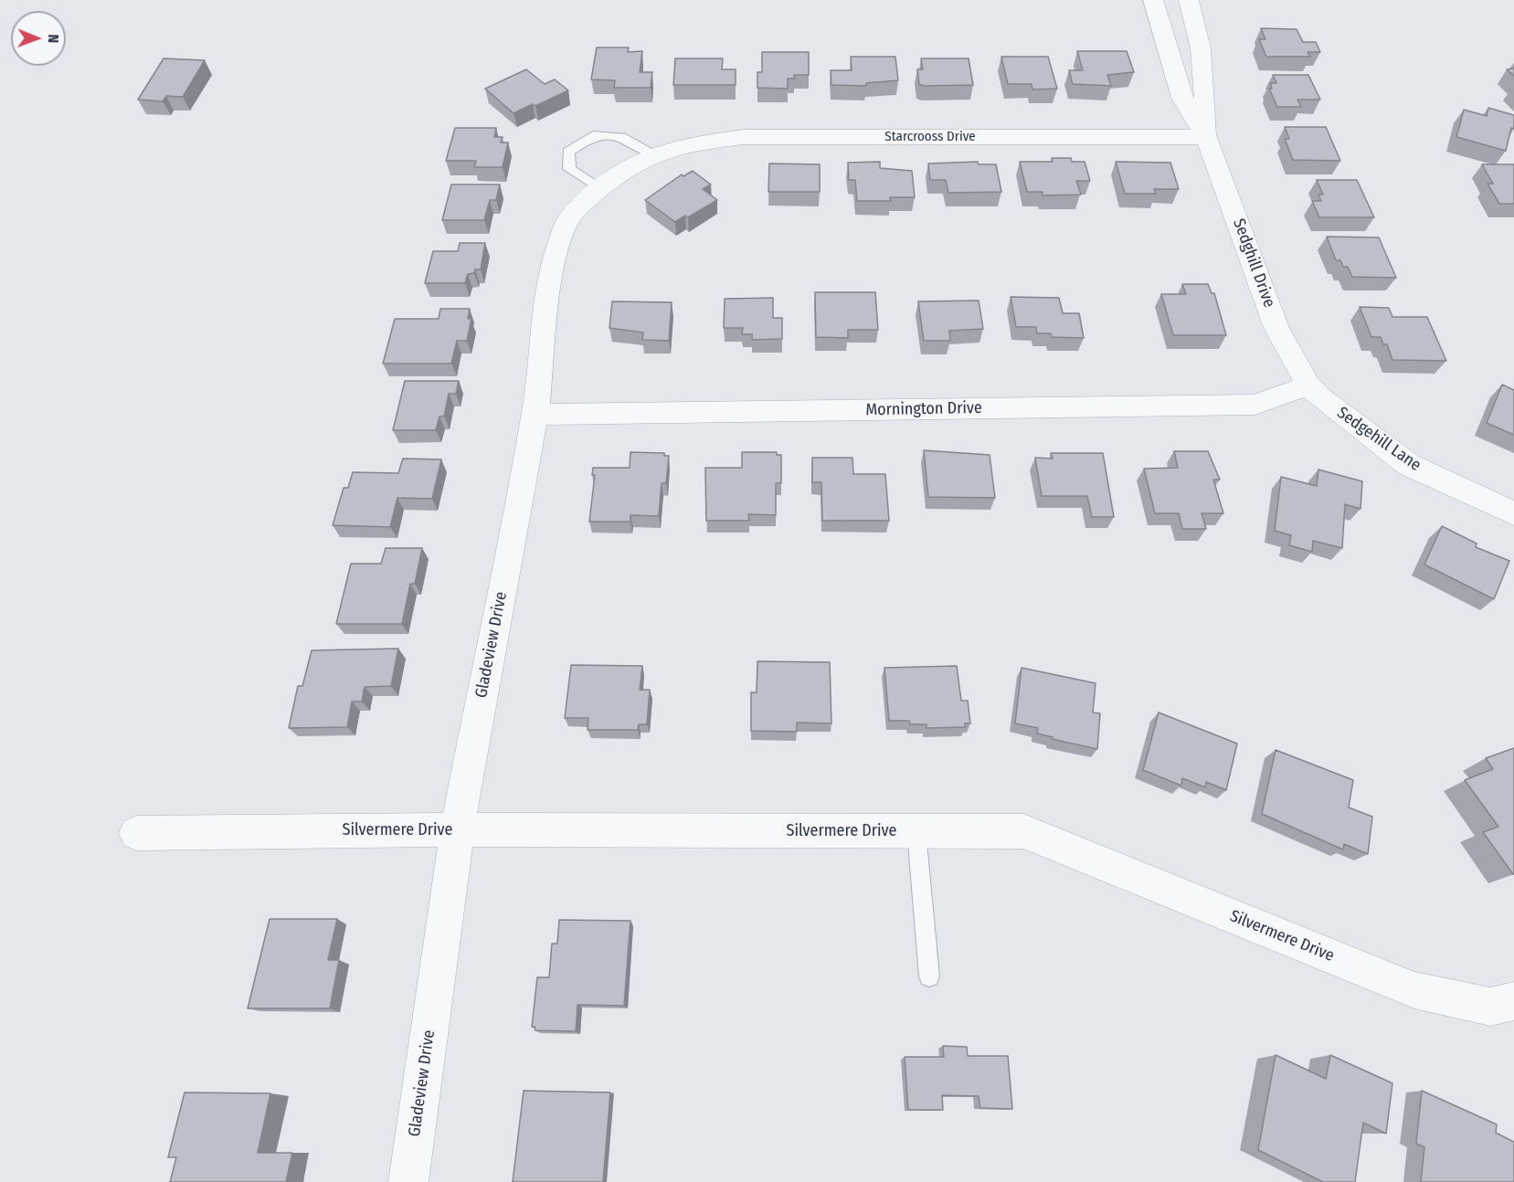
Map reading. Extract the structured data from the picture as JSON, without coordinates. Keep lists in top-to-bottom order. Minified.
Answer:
{"streets":{"street":["Starcrooss Drive","Sedghill Drive","Mornington Drive","Sedgehill Lane","Gladeview Drive","Silvermere Drive"]},"crossings":[["Starcrooss Drive","Sedghill Drive"],["Starcrooss Drive","Gladeview Drive"],["Sedghill Drive","Mornington Drive"],["Sedghill Drive","Sedgehill Lane"],["Mornington Drive","Sedgehill Lane"],["Mornington Drive","Gladeview Drive"],["Gladeview Drive","Silvermere Drive"]],"north":"right"}
